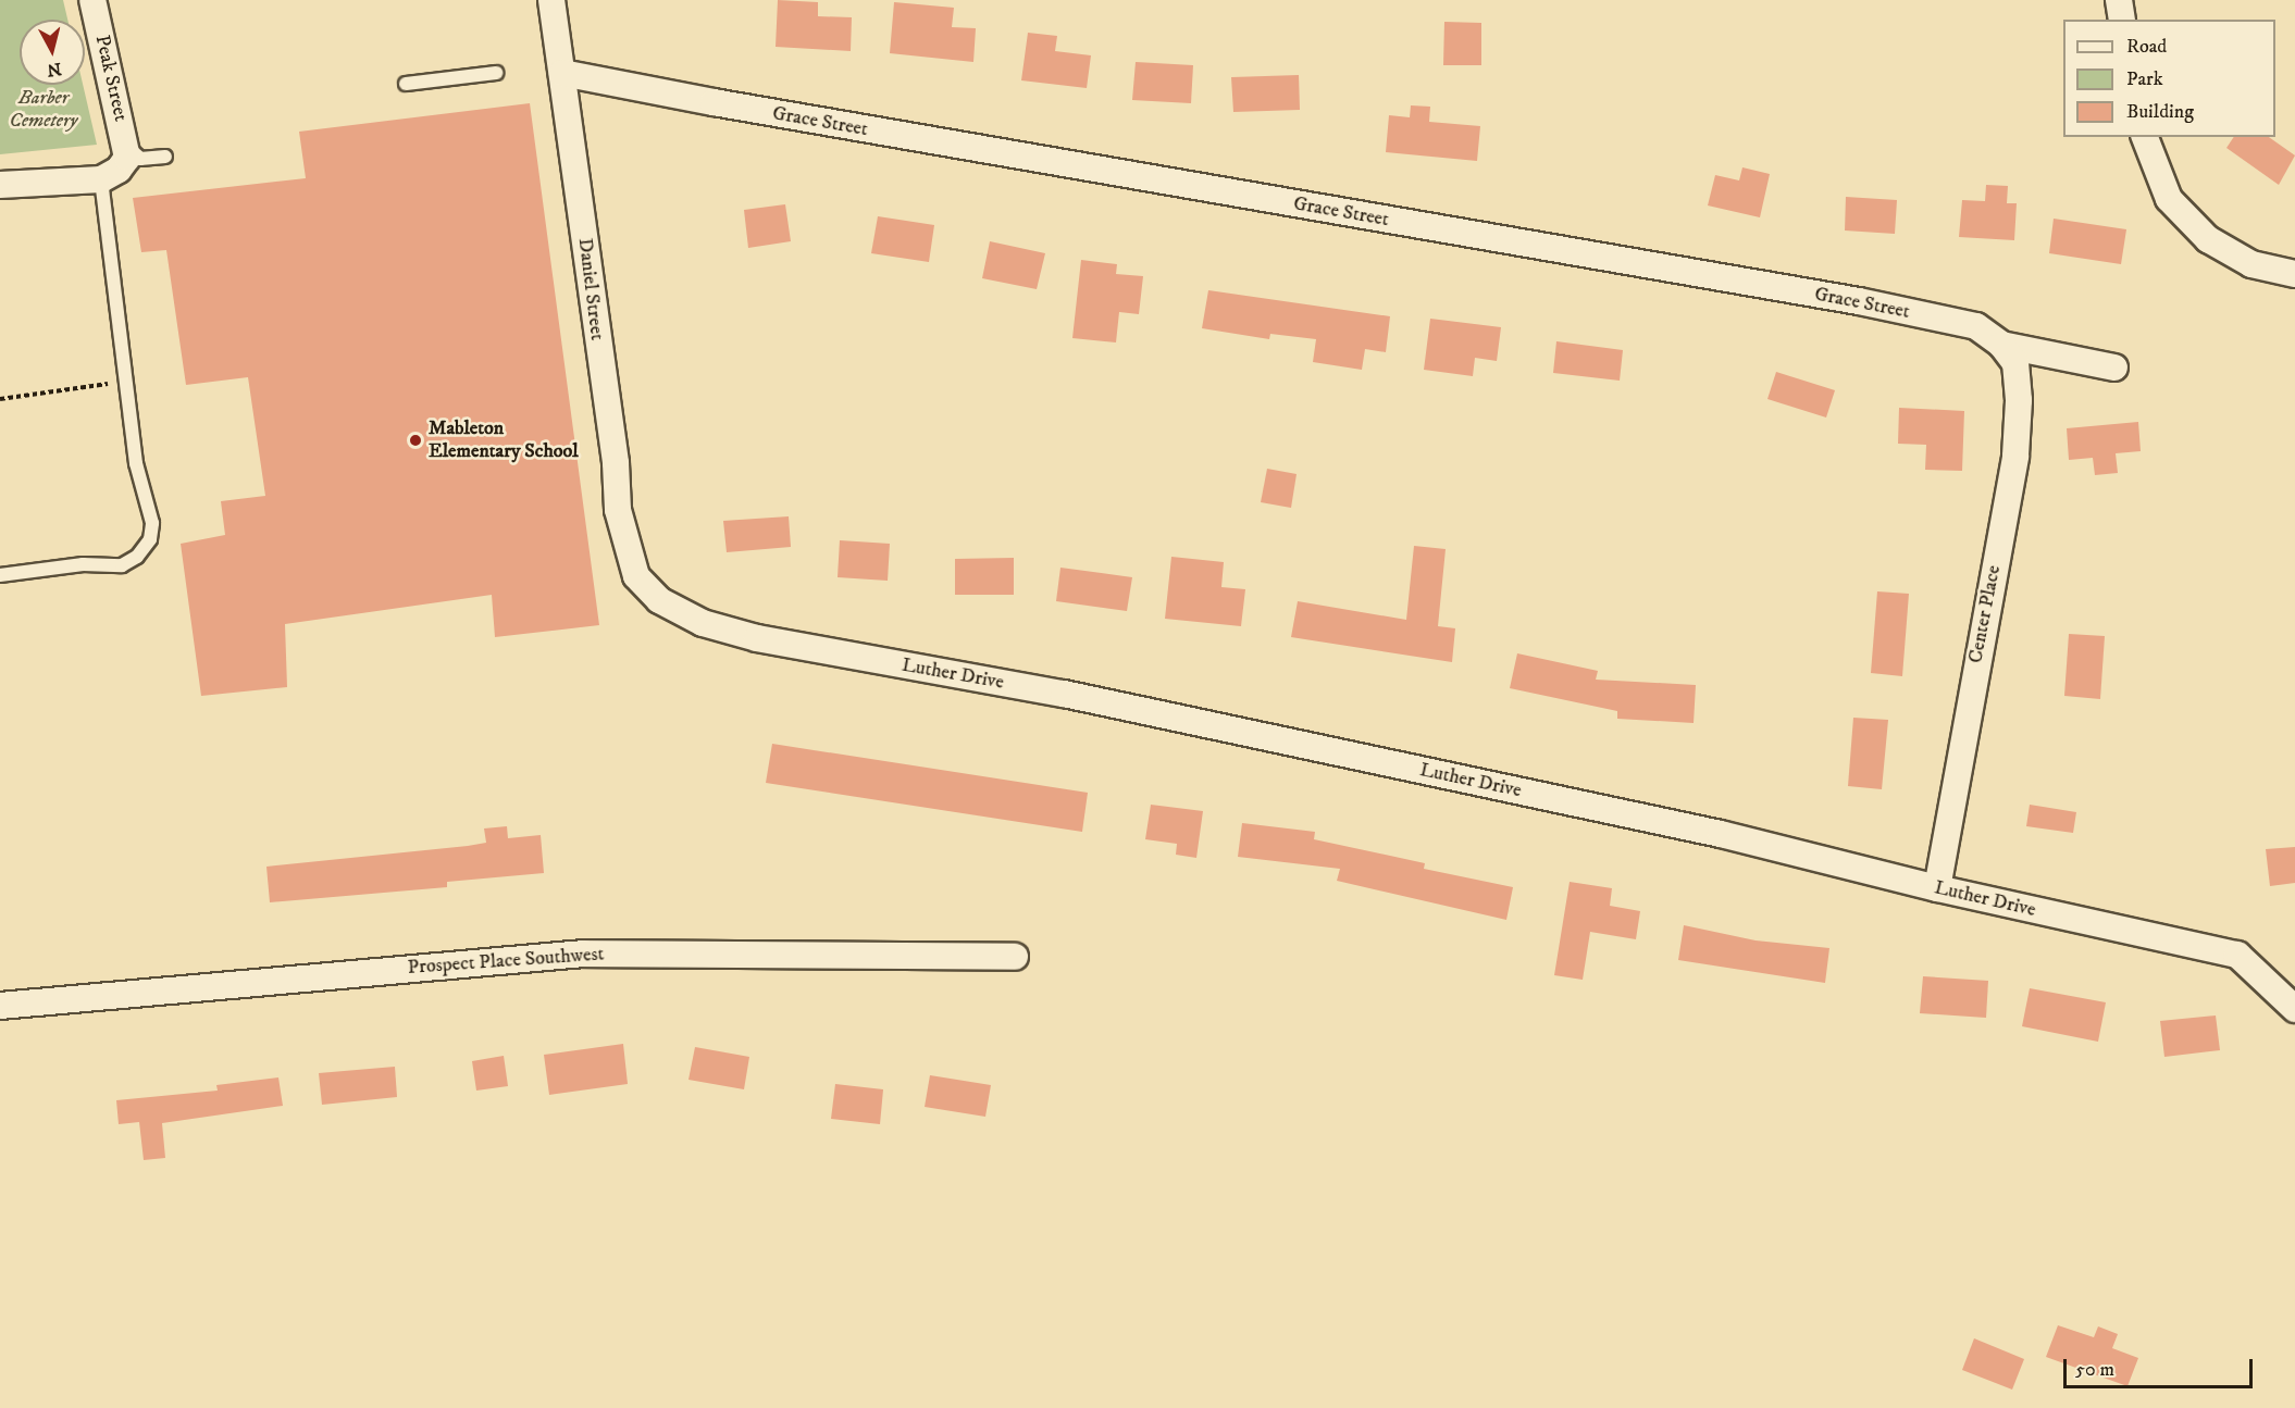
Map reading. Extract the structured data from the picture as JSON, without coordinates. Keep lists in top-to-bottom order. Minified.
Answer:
{"streets":{"street":["Peak Street","Grace Street","Daniel Street","Center Place","Luther Drive","Prospect Place Southwest"]},"crossings":[["Grace Street","Daniel Street"],["Grace Street","Center Place"],["Daniel Street","Luther Drive"],["Center Place","Luther Drive"]],"parks":["Barber Cemetery"],"places":["Mableton Elementary School"],"legend":["Road","Park","Building"],"scale_bar":"50 m","north":"bottom"}
